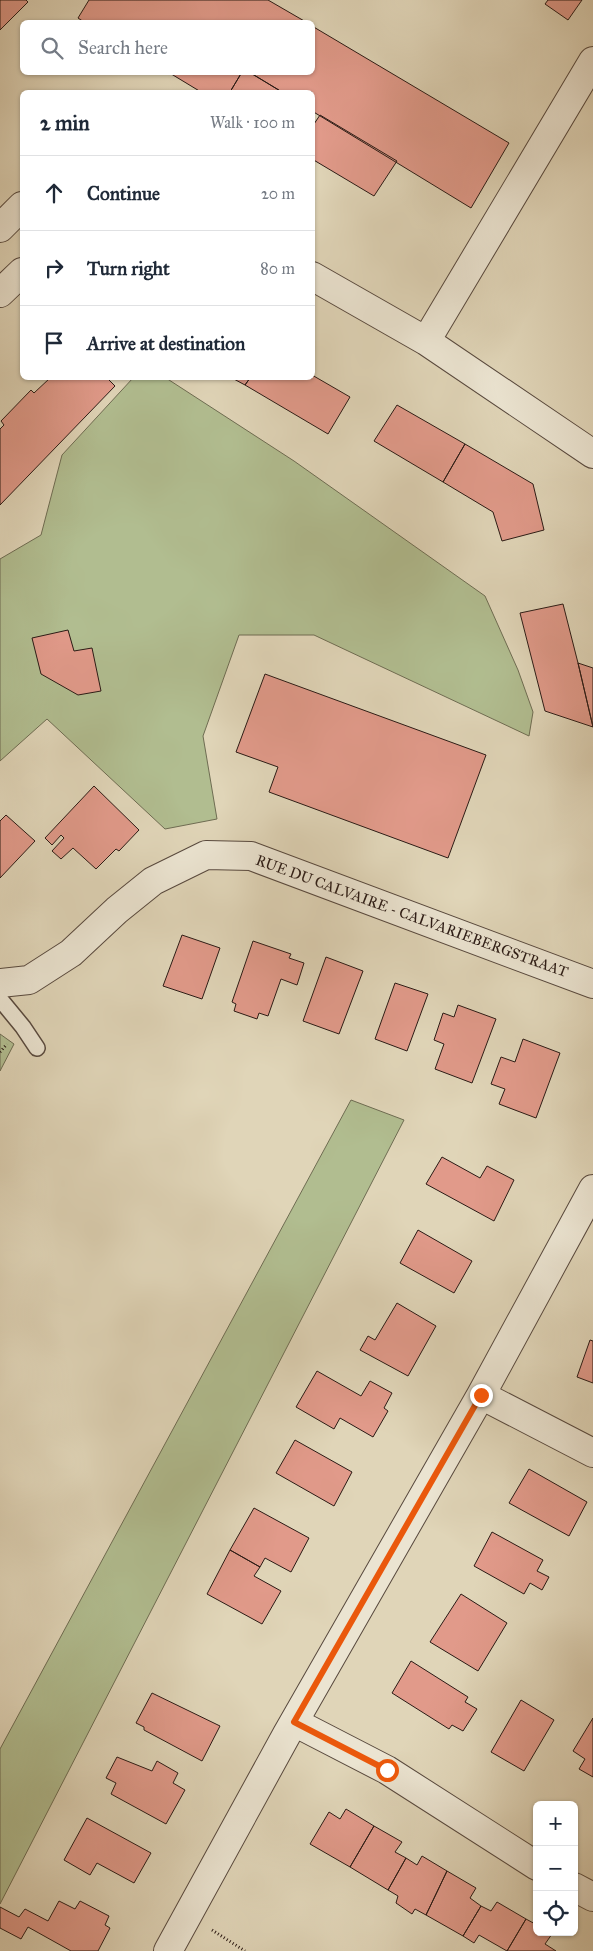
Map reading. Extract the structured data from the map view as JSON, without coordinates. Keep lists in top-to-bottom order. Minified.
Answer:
{"streets":{"street":["RUE DU CALVAIRE - CALVARIEBERGSTRAAT"]},"page":{"search":"Search here","heading":["2 min","Walk · 100 m"],"list":[["Continue","20 m"],["Turn right","80 m"],"Arrive at destination"],"map_buttons":["+","−"]}}
